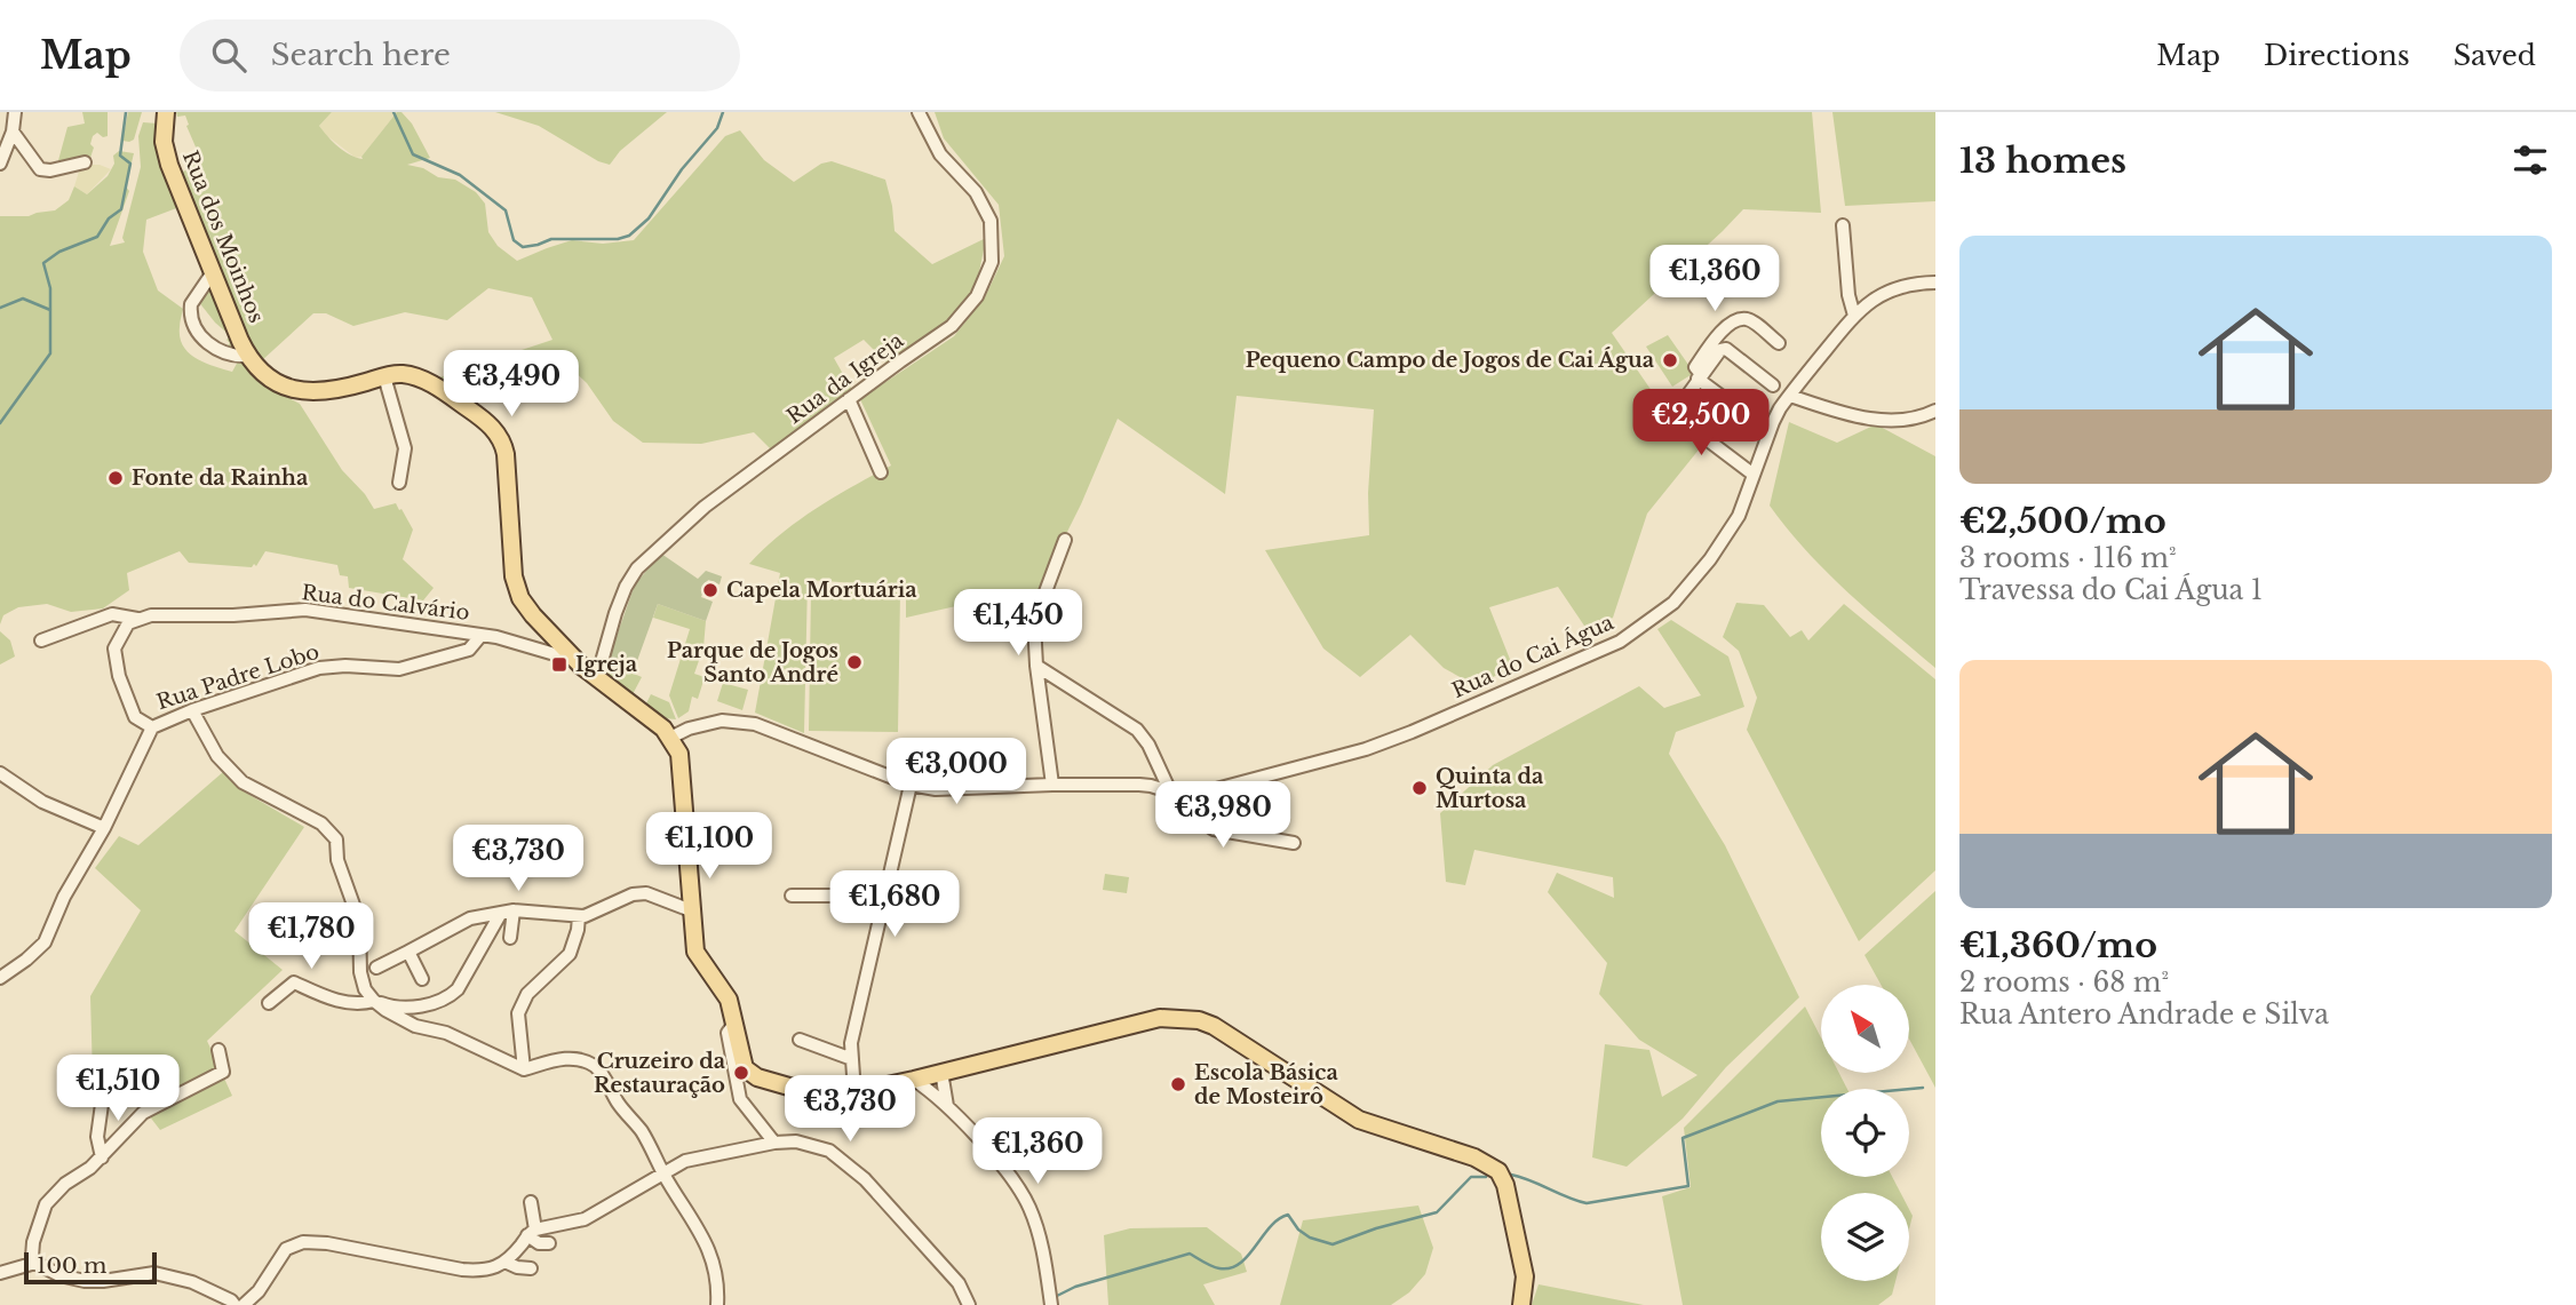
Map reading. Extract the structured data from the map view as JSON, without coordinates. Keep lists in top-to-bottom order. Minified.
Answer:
{"streets":{"main road":["Rua dos Moinhos"],"street":["Rua da Igreja","Rua do Calvário","Rua do Cai Água","Rua Padre Lobo"]},"crossings":[["Rua do Calvário","Rua Padre Lobo"]],"places":{"other":["Pequeno Campo de Jogos de Cai Água","Fonte da Rainha","Capela Mortuária","Parque de Jogos Santo André","Quinta da Murtosa","Cruzeiro da Restauração","Escola Básica de Mosteirô"],"transit":["Igreja"]},"scale_bar":"100 m","north":"top left","page":{"header":"Map","search":"Search here","nav":["Map","Directions","Saved"],"heading":"13 homes","list":[{"name":"€2,500/mo","note":"3 rooms · 116 m² · Travessa do Cai Água 1"},{"name":"€1,360/mo","note":"2 rooms · 68 m² · Rua Antero Andrade e Silva"}],"price":["€1,360","€3,490","€2,500","€1,450","€3,000","€3,980","€1,100","€3,730","€1,680","€1,780","€1,510","€3,730","€1,360"],"scale":"100 m"}}
